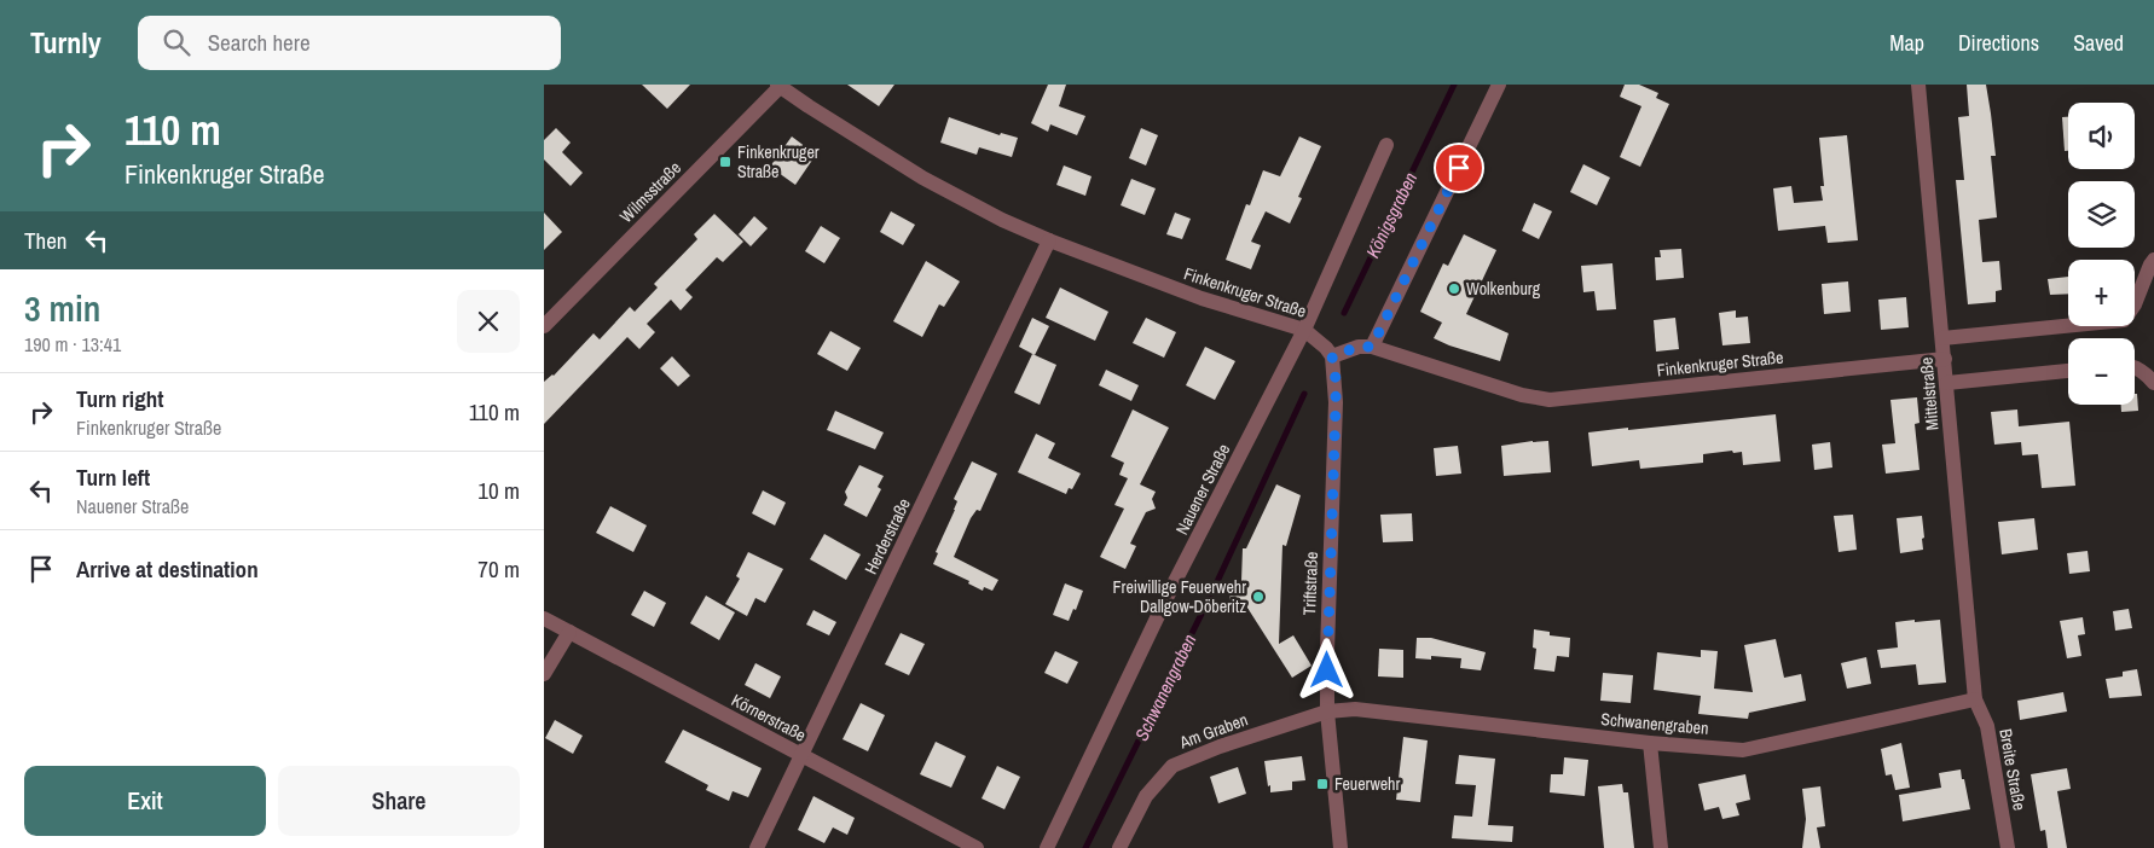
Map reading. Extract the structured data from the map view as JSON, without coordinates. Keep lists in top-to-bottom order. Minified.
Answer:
{"streets":{"street":["Wilmsstraße","Finkenkruger Straße","Mittelstraße","Nauener Straße","Herderstraße","Triftstraße","Körnerstraße","Schwanengraben","Am Graben","Breite Straße"]},"crossings":[["Wilmsstraße","Finkenkruger Straße"],["Finkenkruger Straße","Mittelstraße"],["Finkenkruger Straße","Nauener Straße"],["Finkenkruger Straße","Herderstraße"],["Finkenkruger Straße","Triftstraße"],["Mittelstraße","Schwanengraben"],["Mittelstraße","Breite Straße"],["Herderstraße","Körnerstraße"],["Triftstraße","Schwanengraben"],["Triftstraße","Am Graben"],["Schwanengraben","Am Graben"],["Schwanengraben","Breite Straße"]],"water":["Königsgraben","Schwanengraben"],"places":{"transit":["Finkenkruger Straße","Feuerwehr"],"other":["Wolkenburg","Freiwillige Feuerwehr Dallgow-Döberitz"]},"page":{"header":"Turnly","search":"Search here","nav":["Map","Directions","Saved"],"turn":["110 m","Finkenkruger Straße"],"map_buttons":["+","−"],"then":"Then","heading":["3 min","190 m · 13:41"],"list":[{"name":"Turn right","note":"Finkenkruger Straße","value":"110 m"},{"name":"Turn left","note":"Nauener Straße","value":"10 m"},{"name":"Arrive at destination","value":"70 m"}],"buttons":["Exit","Share"]}}
